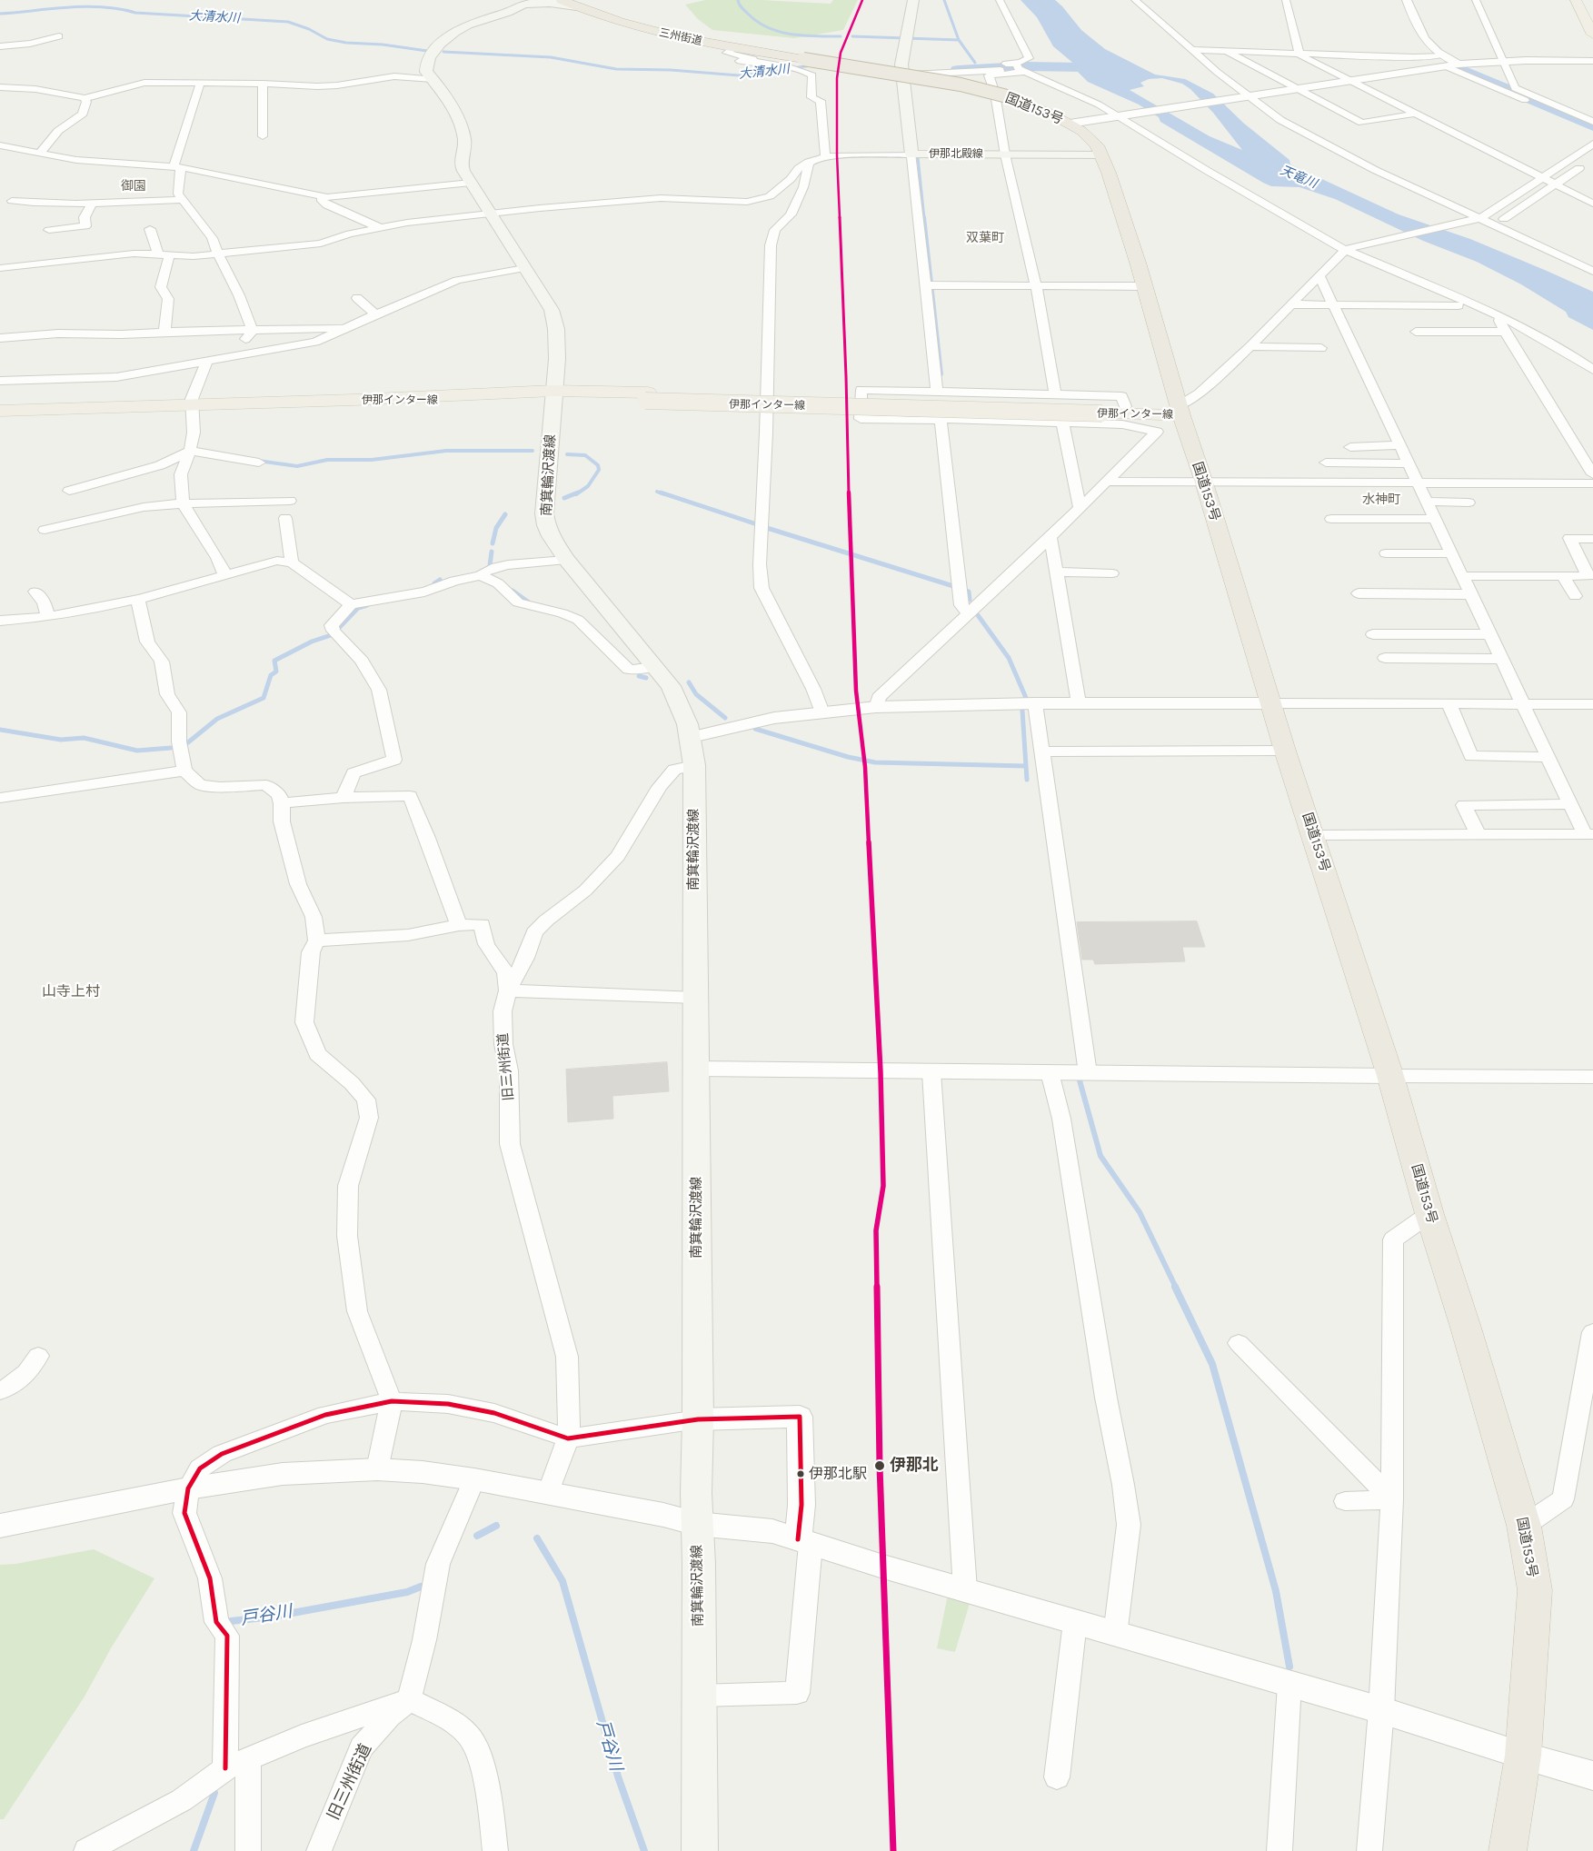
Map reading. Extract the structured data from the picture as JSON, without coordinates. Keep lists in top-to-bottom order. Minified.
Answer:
{"streets":{"highway":["三州街道","国道153号"],"main road":["伊那北殿線","伊那インター線","南箕輪沢渡線"],"street":["旧三州街道"]},"crossings":[["三州街道","国道153号"],["国道153号","伊那北殿線"],["国道153号","伊那インター線"],["伊那インター線","南箕輪沢渡線"],["南箕輪沢渡線","旧三州街道"]],"districts":["御園","双葉町","水神町","山寺上村"],"water":["大清水川","天竜川","戸谷川"],"places":["伊那北","伊那北駅"]}
